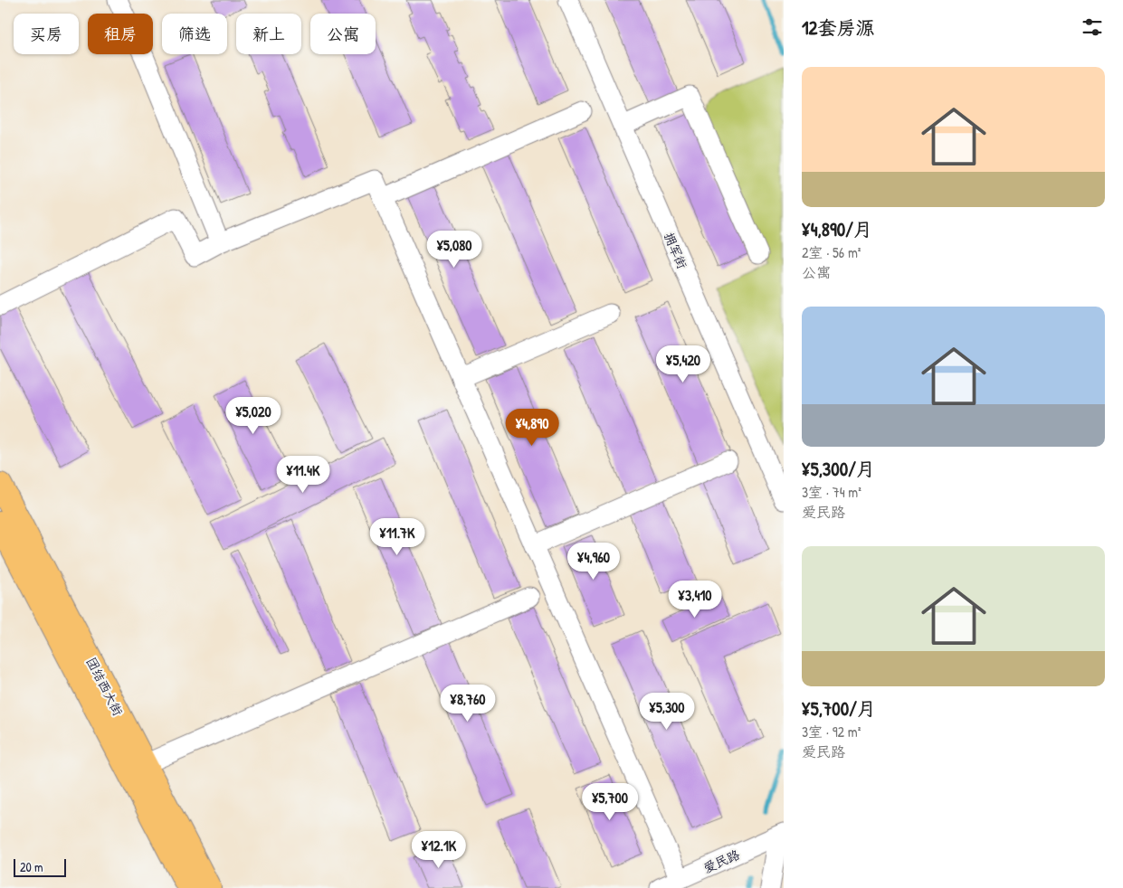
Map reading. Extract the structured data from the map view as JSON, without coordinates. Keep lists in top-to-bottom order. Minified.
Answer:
{"streets":{"main road":["团结西大街"],"street":["拥军街","爱民路"]},"scale_bar":"20 m","page":{"heading":"12套房源","chip":["买房","租房","筛选","新上","公寓"],"list":[{"name":"¥4,890/月","note":"2室 · 56 m² · 公寓"},{"name":"¥5,300/月","note":"3室 · 74 m² · 爱民路"},{"name":"¥5,700/月","note":"3室 · 92 m² · 爱民路"}],"price":["¥5,080","¥5,420","¥5,020","¥4,890","¥11.4K","¥11.7K","¥4,960","¥3,410","¥8,760","¥5,300","¥5,700","¥12.1K"],"scale":"20 m"}}
